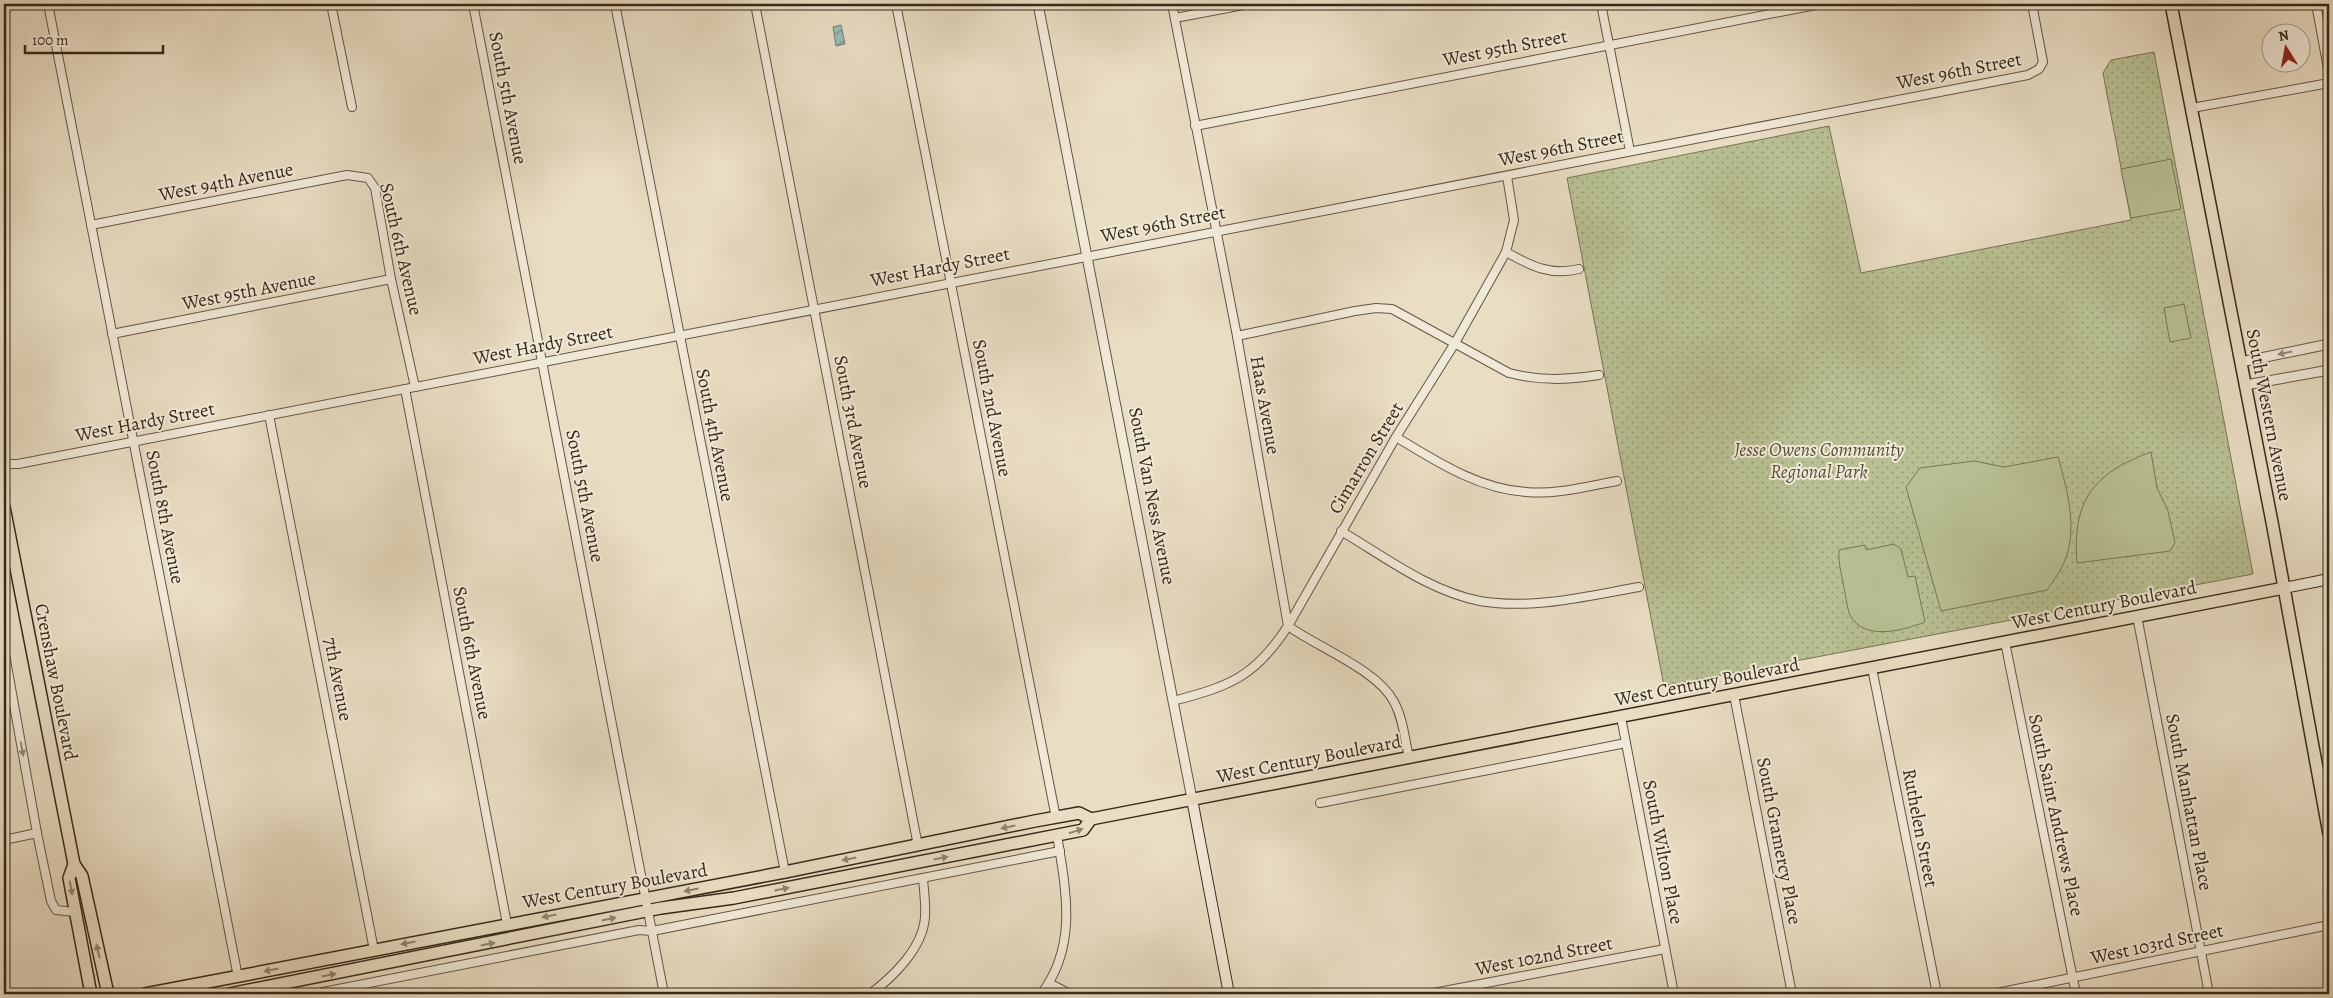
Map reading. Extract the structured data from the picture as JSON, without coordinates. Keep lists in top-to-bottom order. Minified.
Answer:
{"streets":{"main road":["South Western Avenue","South Van Ness Avenue","West Century Boulevard","Crenshaw Boulevard"],"street":["West 95th Street","West 96th Street","South 5th Avenue","West 94th Avenue","South 6th Avenue","West Hardy Street","West 95th Avenue","Haas Avenue","South 2nd Avenue","South 3rd Avenue","South 4th Avenue","Cimarron Street","South 8th Avenue","7th Avenue","South Manhattan Place","South Saint Andrews Place","Ruthelen Street","South Gramercy Place","South Wilton Place","West 103rd Street","West 102nd Street"]},"crossings":[["West 95th Street","Haas Avenue"],["West 96th Street","West Hardy Street"],["West 96th Street","Haas Avenue"],["West 96th Street","Cimarron Street"],["West 96th Street","South Van Ness Avenue"],["South 5th Avenue","West Hardy Street"],["South 5th Avenue","West Century Boulevard"],["West 94th Avenue","South 6th Avenue"],["West 94th Avenue","South 8th Avenue"],["South 6th Avenue","West Hardy Street"],["South 6th Avenue","West 95th Avenue"],["South 6th Avenue","West Century Boulevard"],["West Hardy Street","South 2nd Avenue"],["West Hardy Street","South 3rd Avenue"],["West Hardy Street","South 4th Avenue"],["West Hardy Street","South Van Ness Avenue"],["West Hardy Street","South 8th Avenue"],["West Hardy Street","7th Avenue"],["West 95th Avenue","South 8th Avenue"],["Haas Avenue","Cimarron Street"],["South 2nd Avenue","West Century Boulevard"],["South Western Avenue","West Century Boulevard"],["South 3rd Avenue","West Century Boulevard"],["South 4th Avenue","West Century Boulevard"],["Cimarron Street","South Van Ness Avenue"],["South Van Ness Avenue","West Century Boulevard"],["South 8th Avenue","West Century Boulevard"],["West Century Boulevard","7th Avenue"],["West Century Boulevard","South Manhattan Place"],["West Century Boulevard","South Saint Andrews Place"],["West Century Boulevard","Ruthelen Street"],["West Century Boulevard","South Gramercy Place"],["West Century Boulevard","South Wilton Place"],["South Manhattan Place","West 103rd Street"],["South Saint Andrews Place","West 103rd Street"],["South Wilton Place","West 102nd Street"]],"parks":["Jesse Owens Community Regional Park"],"scale_bar":"100 m","north":"top"}
